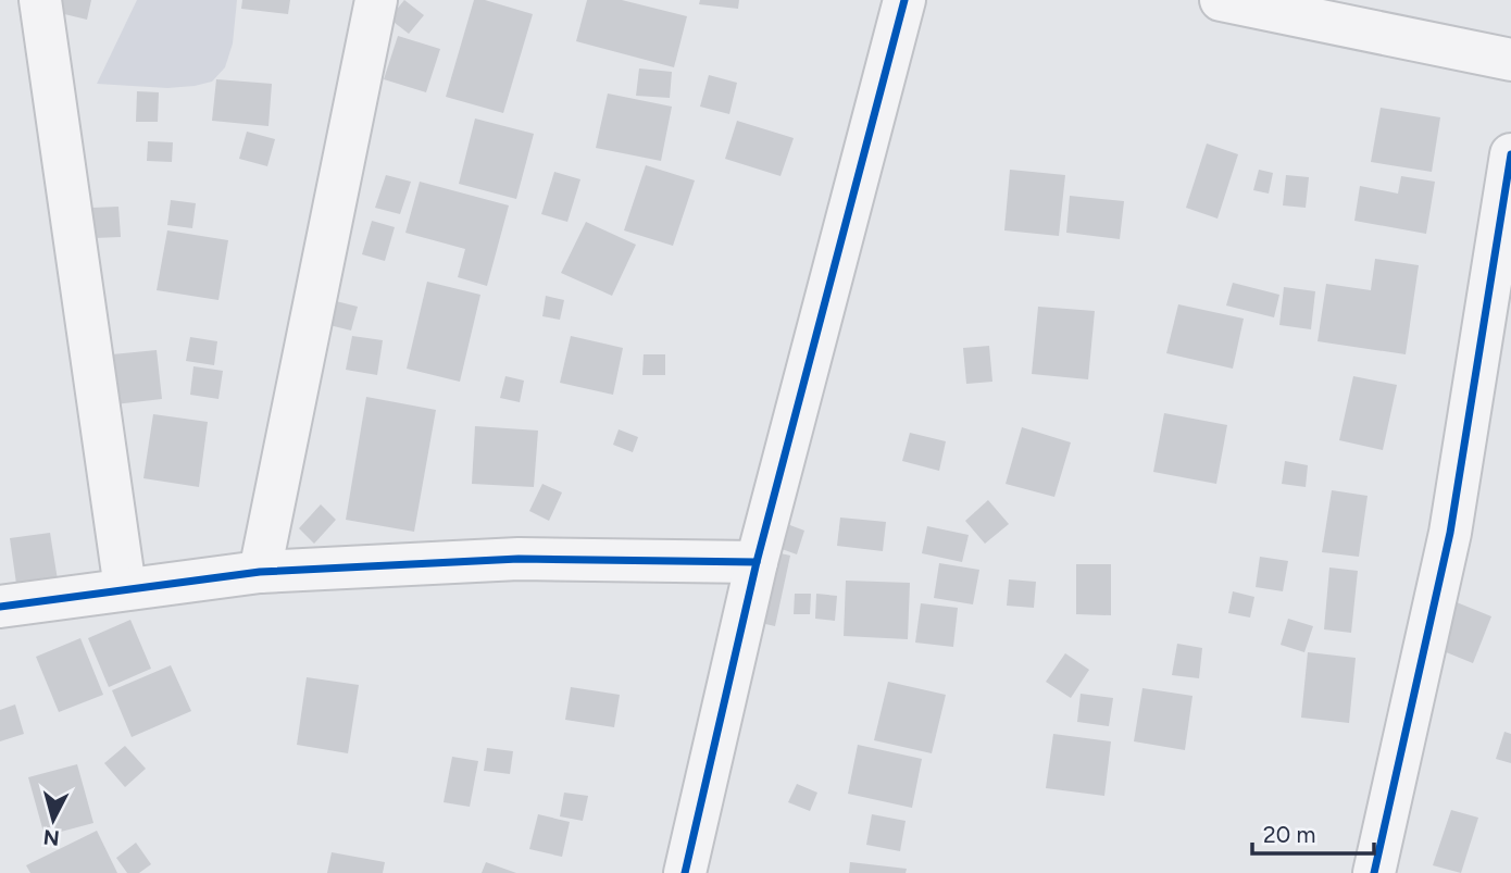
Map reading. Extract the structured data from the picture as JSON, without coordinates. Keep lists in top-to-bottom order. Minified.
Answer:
{"scale_bar":"20 m","north":"bottom"}
